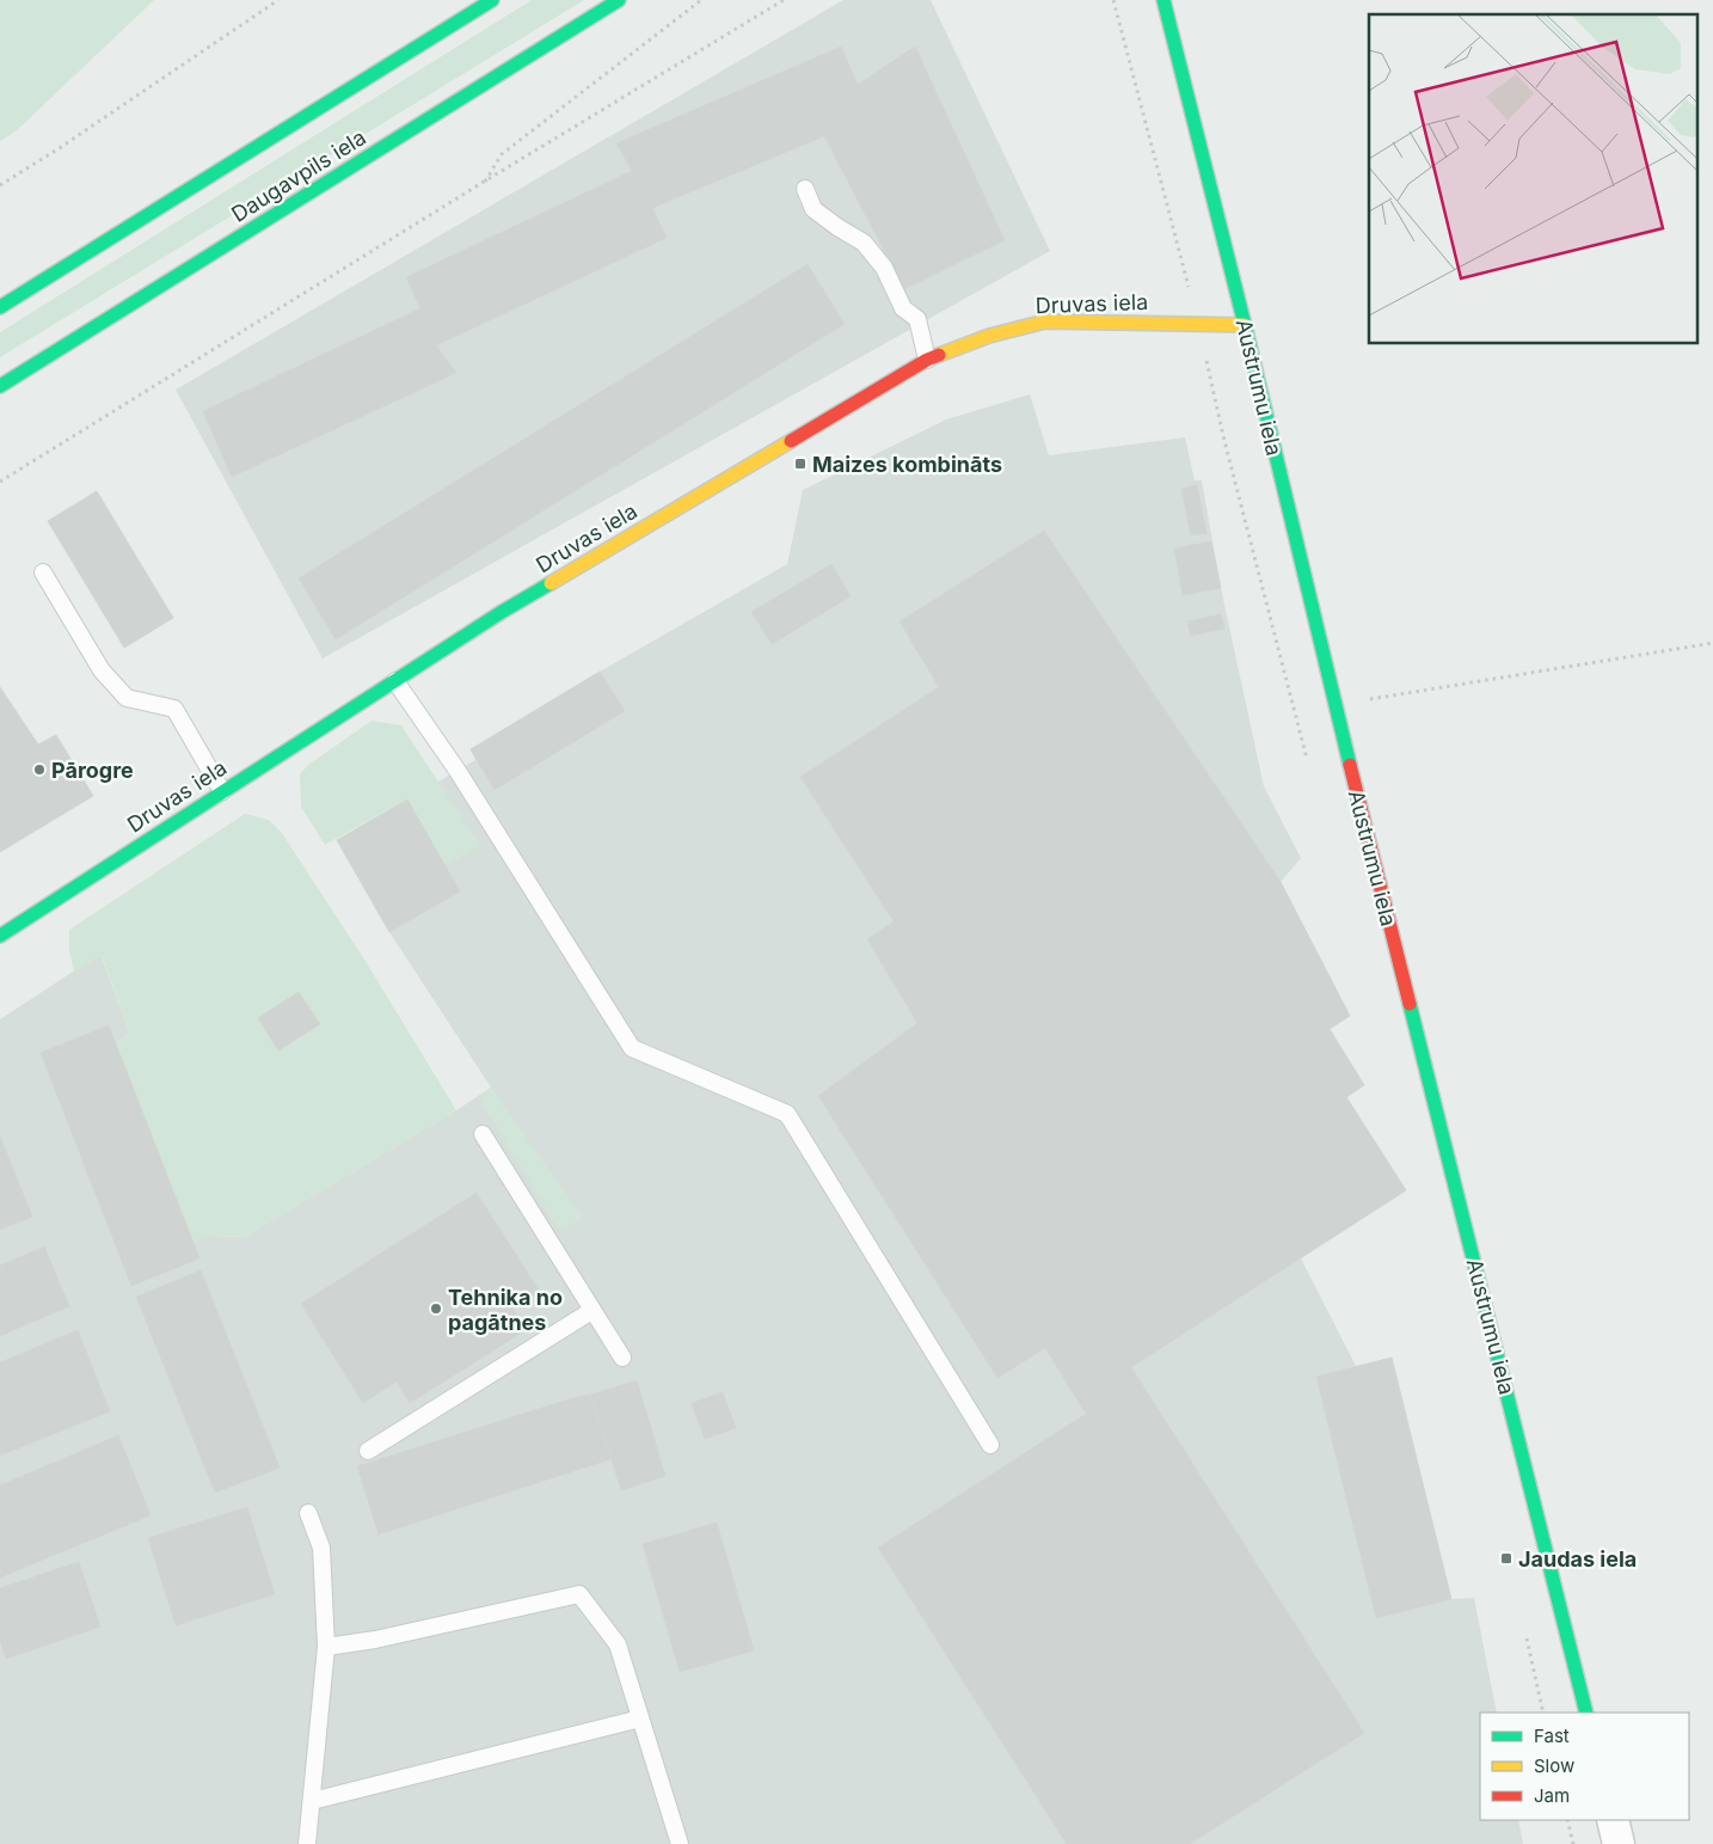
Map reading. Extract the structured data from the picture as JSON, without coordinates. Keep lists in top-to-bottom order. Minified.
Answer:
{"streets":{"main road":["Daugavpils iela","Druvas iela","Austrumu iela"]},"crossings":[["Druvas iela","Austrumu iela"]],"places":{"transit":["Maizes kombināts","Jaudas iela"],"other":["Pārogre","Tehnika no pagātnes"]},"legend":["Fast","Slow","Jam"]}
